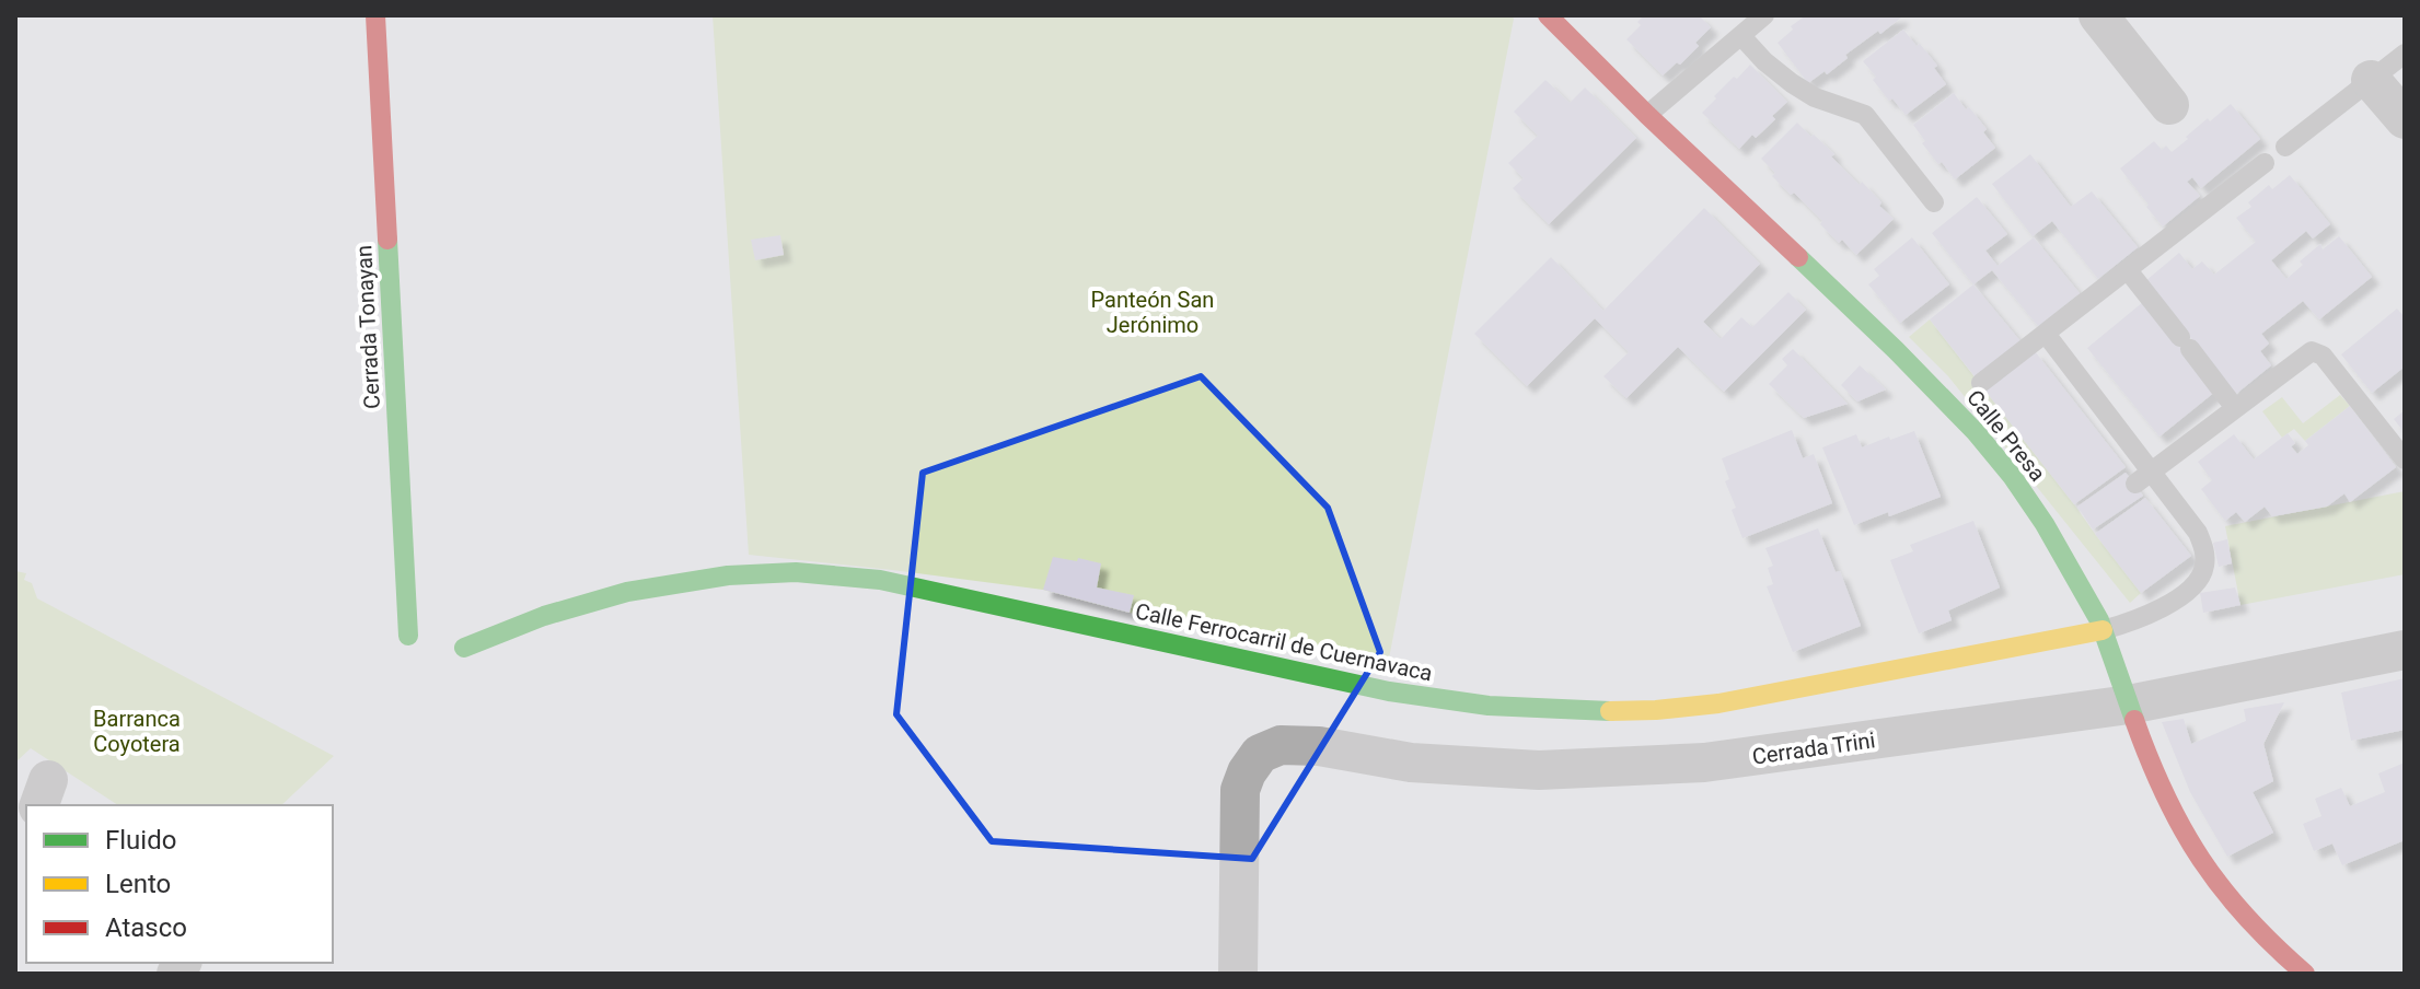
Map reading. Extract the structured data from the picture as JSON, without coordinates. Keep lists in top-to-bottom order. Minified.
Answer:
{"streets":{"street":["Cerrada Tonayan","Calle Presa","Calle Ferrocarril de Cuernavaca","Cerrada Trini"]},"crossings":[["Calle Presa","Calle Ferrocarril de Cuernavaca"],["Calle Presa","Cerrada Trini"]],"parks":["Panteón San Jerónimo","Barranca Coyotera"],"legend":["Fluido","Lento","Atasco"]}
